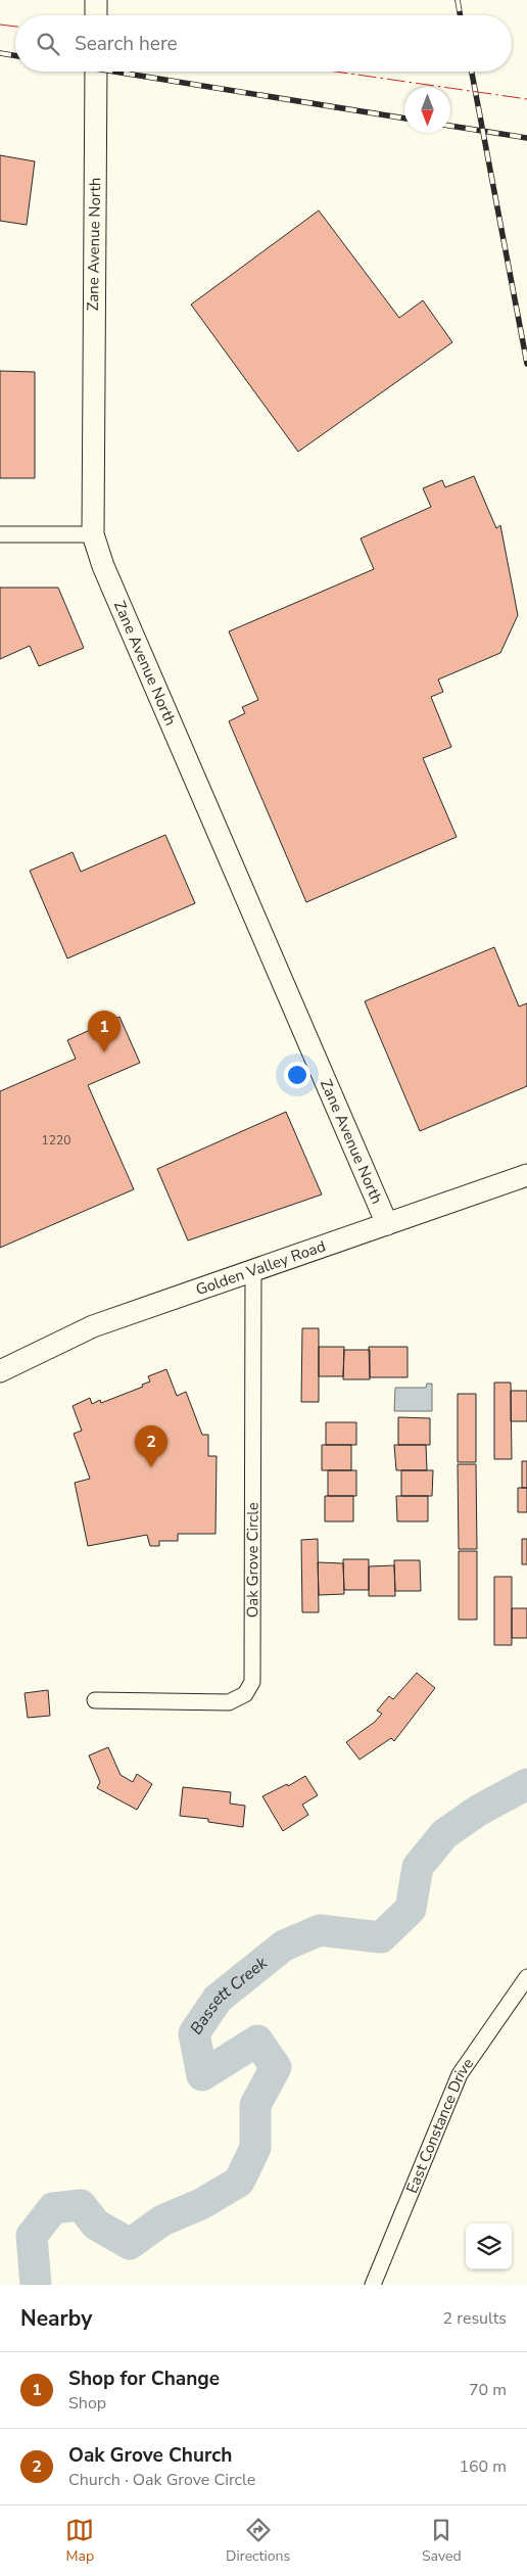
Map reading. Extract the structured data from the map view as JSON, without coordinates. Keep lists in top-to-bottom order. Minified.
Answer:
{"streets":{"street":["Zane Avenue North","Golden Valley Road","Oak Grove Circle","East Constance Drive"]},"crossings":[["Zane Avenue North","Golden Valley Road"],["Golden Valley Road","Oak Grove Circle"]],"water":["Bassett Creek"],"house_numbers":["1220"],"north":"bottom","page":{"search":"Search here","pins":["1","2"],"heading":["Nearby","2 results"],"list":[{"mark":"1","name":"Shop for Change","note":"Shop","value":"70 m"},{"mark":"2","name":"Oak Grove Church","note":"Church · Oak Grove Circle","value":"160 m"}],"nav":["Map","Directions","Saved"]}}
